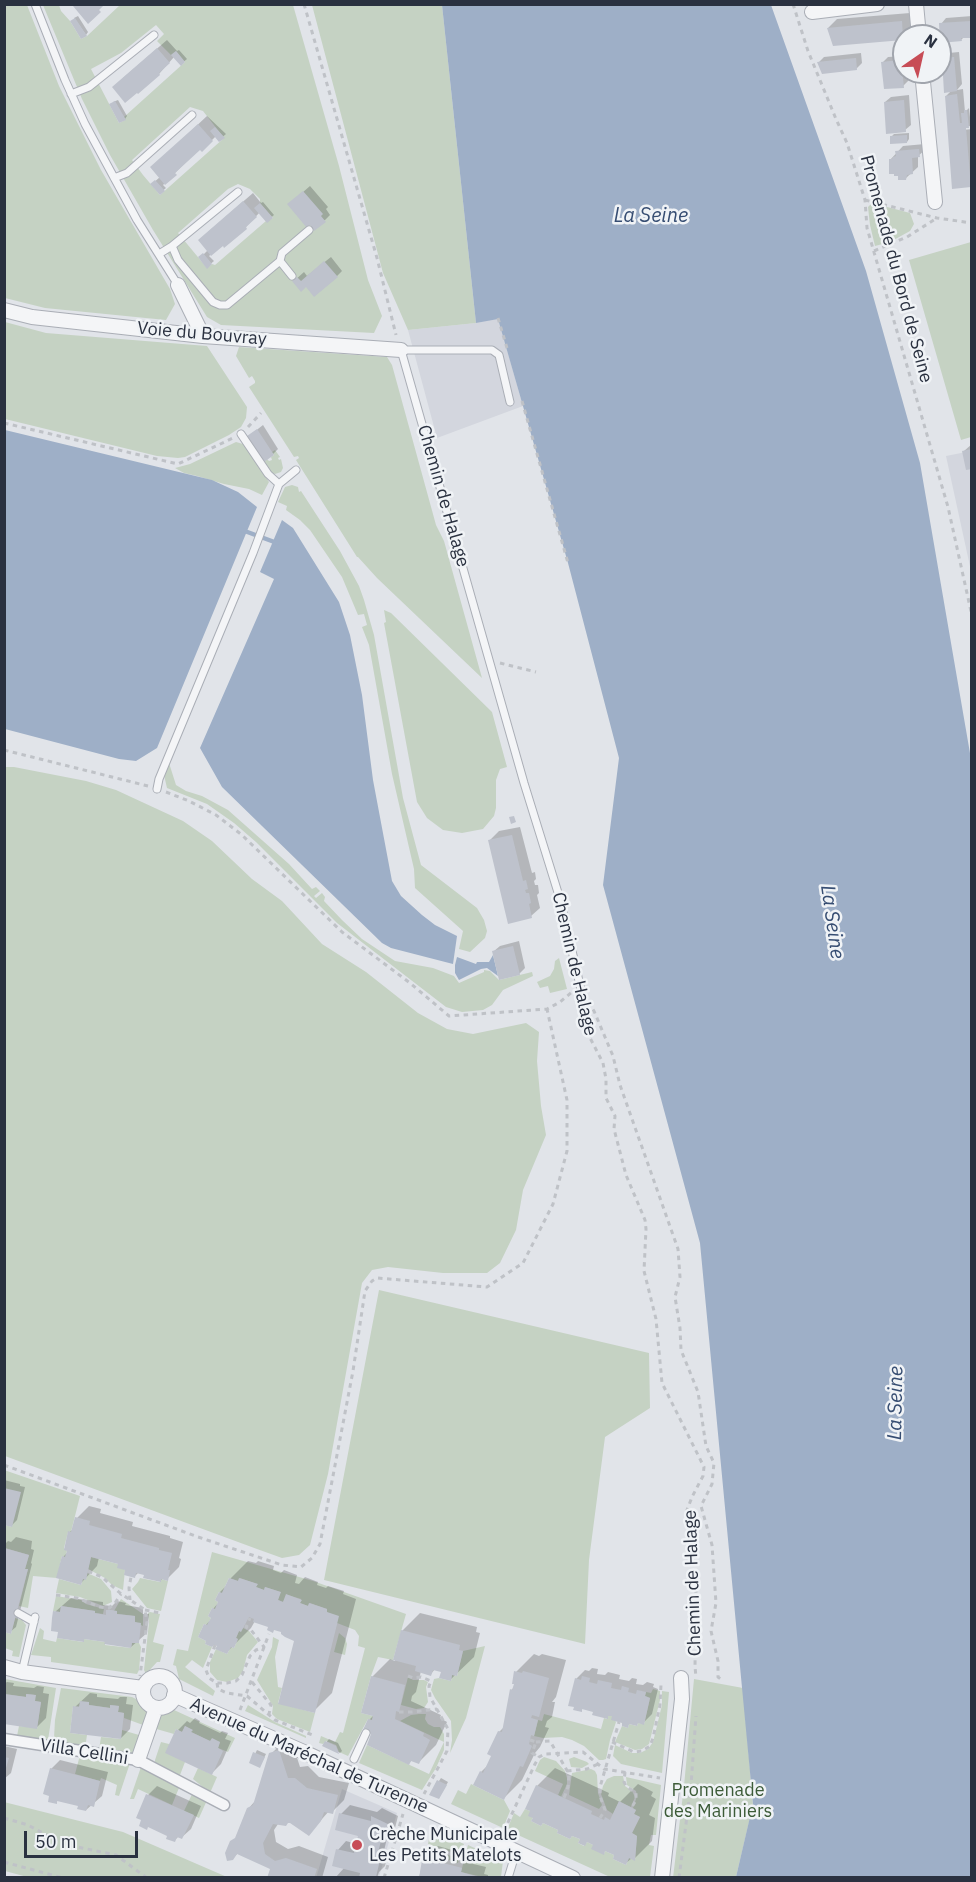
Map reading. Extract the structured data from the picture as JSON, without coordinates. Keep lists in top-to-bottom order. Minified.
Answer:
{"streets":{"street":["Voie du Bouvray","Villa Cellini","Avenue du Maréchal de Turenne"],"lane":["Chemin de Halage"],"path":["Promenade du Bord de Seine"]},"crossings":[["Voie du Bouvray","Chemin de Halage"]],"water":["La Seine"],"parks":["Promenade des Mariniers"],"places":["Crèche Municipale Les Petits Matelots"],"scale_bar":"50 m","north":"top right"}
